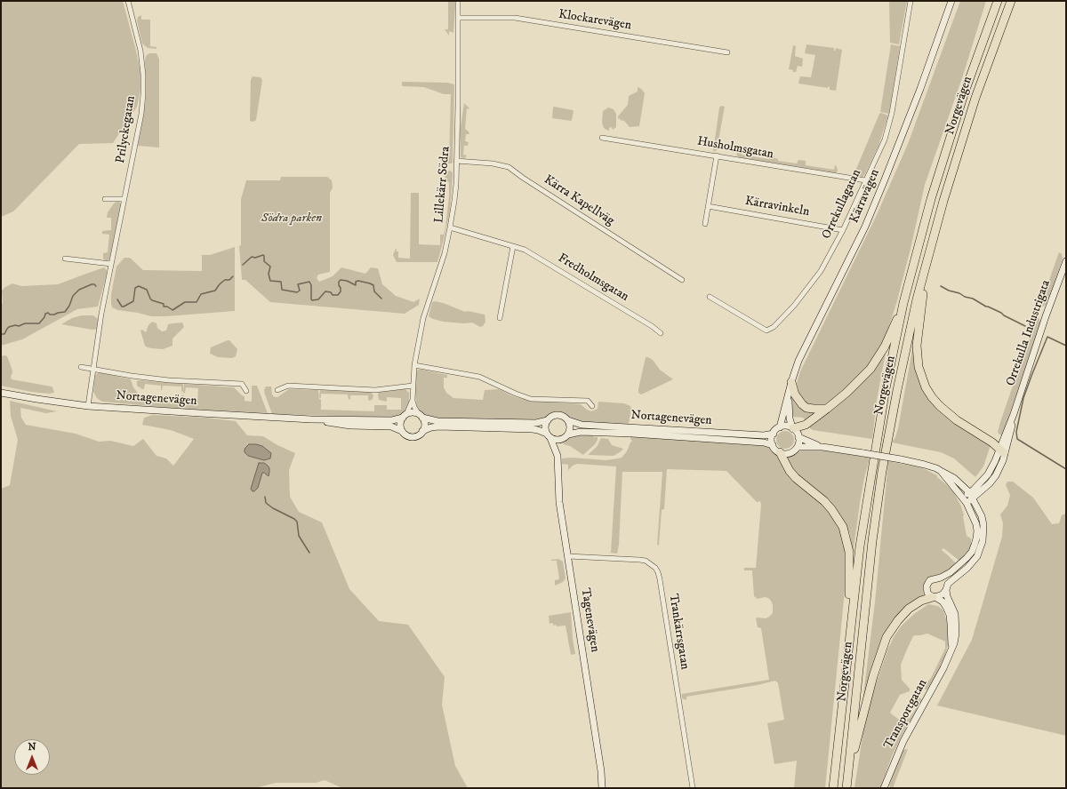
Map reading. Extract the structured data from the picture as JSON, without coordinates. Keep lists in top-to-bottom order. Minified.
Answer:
{"streets":{"highway":["Norgevägen"],"street":["Klockarevägen","Prilyckegatan","Husholmsgatan","Lillekärr Södra","Kärravägen","Kärra Kapellväg","Orrekullagatan","Kärravinkeln","Fredholmsgatan","Orrekulla Industrigata","Nortagenevägen","Tagenevägen","Trankärrsgatan","Transportgatan"]},"crossings":[["Klockarevägen","Lillekärr Södra"],["Prilyckegatan","Nortagenevägen"],["Husholmsgatan","Orrekullagatan"],["Lillekärr Södra","Kärra Kapellväg"],["Lillekärr Södra","Fredholmsgatan"],["Lillekärr Södra","Nortagenevägen"],["Kärravägen","Nortagenevägen"],["Orrekullagatan","Kärravinkeln"],["Nortagenevägen","Tagenevägen"],["Tagenevägen","Trankärrsgatan"]],"parks":["Södra parken"],"north":"top"}
